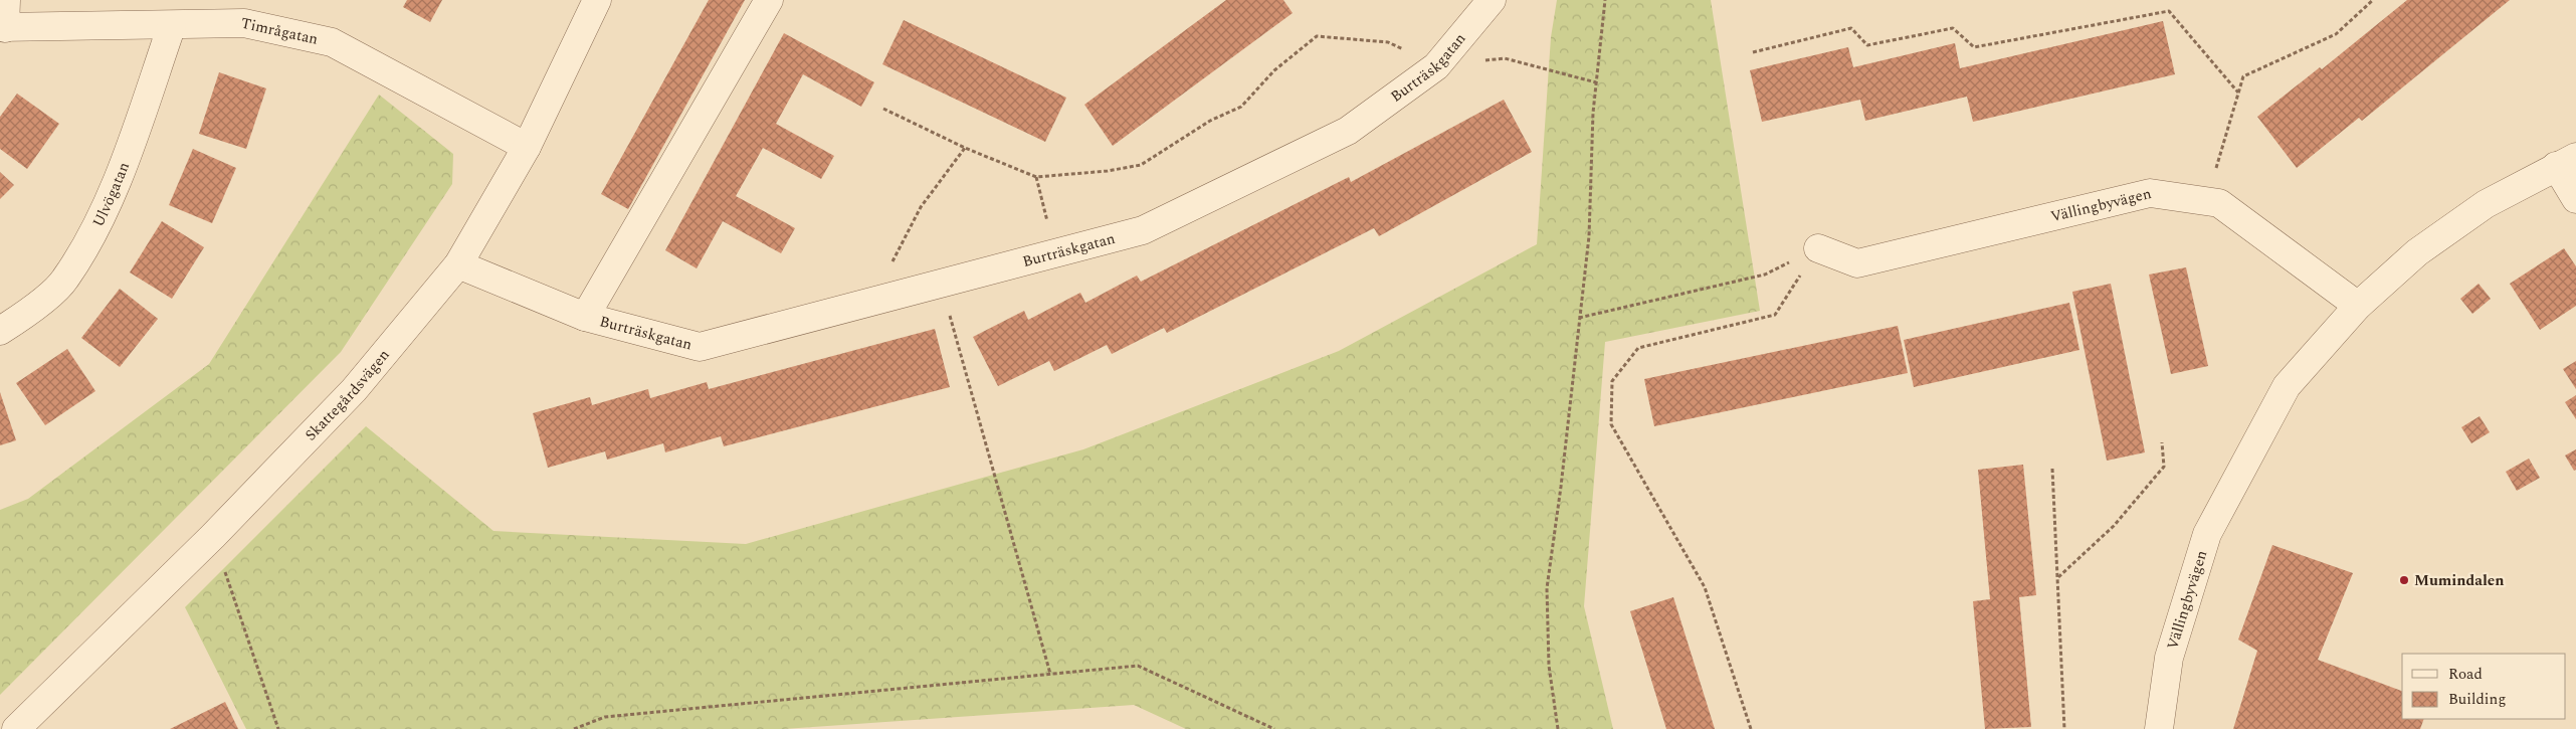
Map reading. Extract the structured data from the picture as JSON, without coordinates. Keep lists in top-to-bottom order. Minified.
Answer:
{"streets":{"street":["Timrågatan","Burträskgatan","Ulvögatan","Vällingbyvägen","Skattegårdsvägen"]},"crossings":[["Timrågatan","Ulvögatan"],["Timrågatan","Skattegårdsvägen"],["Burträskgatan","Skattegårdsvägen"]],"places":["Mumindalen"],"legend":["Road","Building"]}
